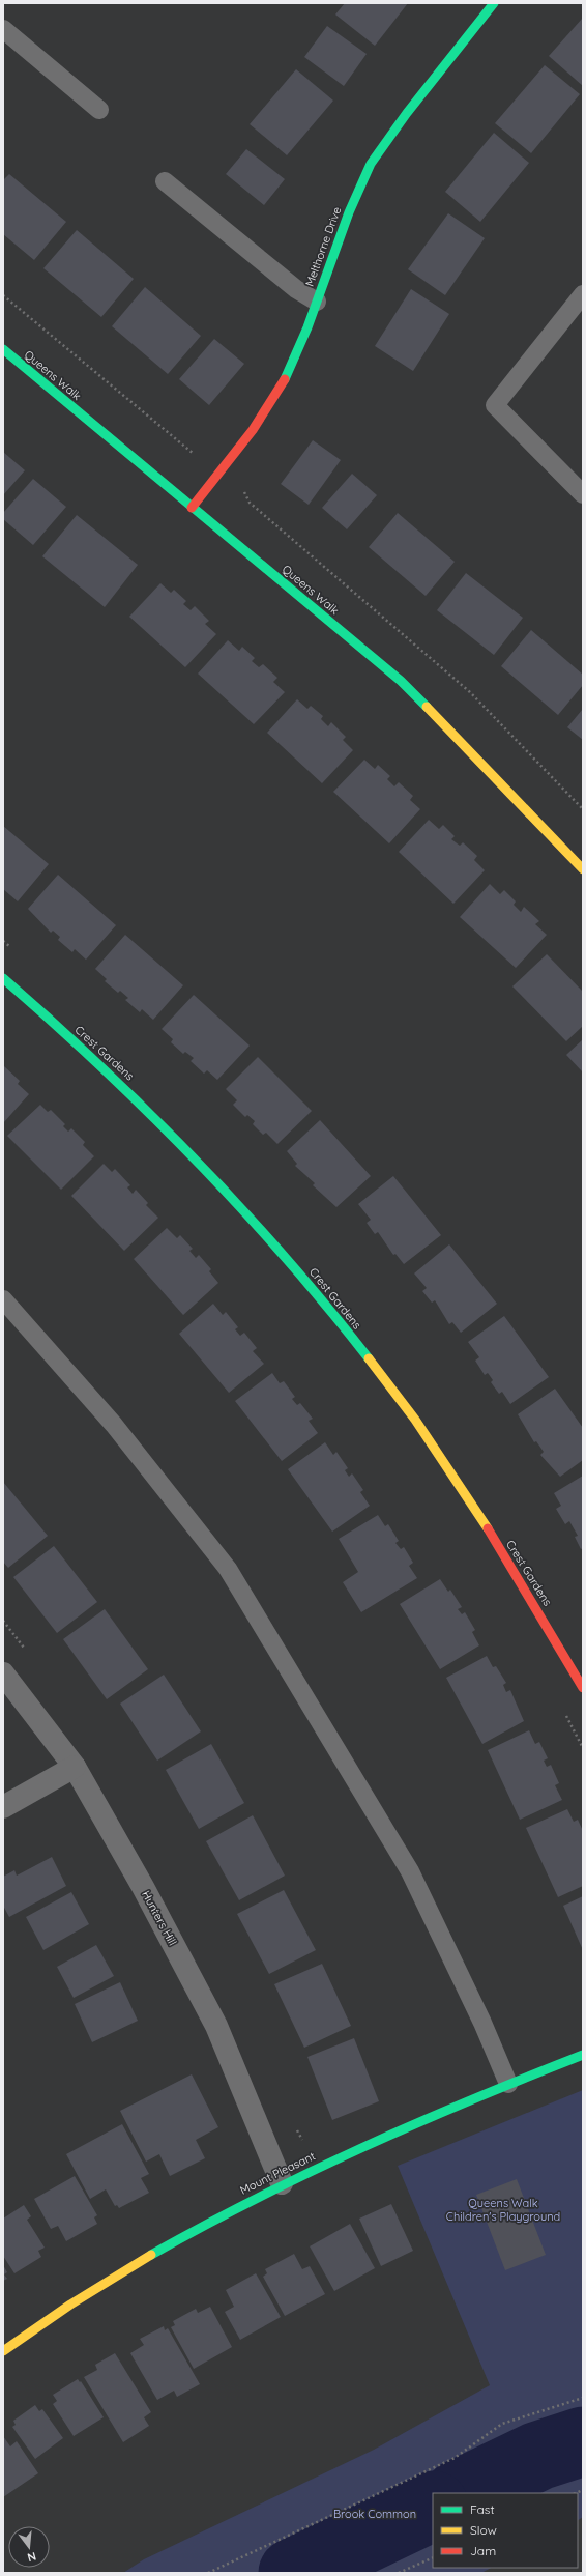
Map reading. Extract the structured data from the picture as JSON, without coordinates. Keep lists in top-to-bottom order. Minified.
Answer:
{"streets":{"street":["Melthorne Drive","Queens Walk","Crest Gardens","Hunters Hill","Mount Pleasant"]},"crossings":[["Melthorne Drive","Queens Walk"],["Hunters Hill","Mount Pleasant"]],"parks":["Queens Walk Children's Playground","Brook Common"],"legend":["Fast","Slow","Jam"],"north":"bottom"}
